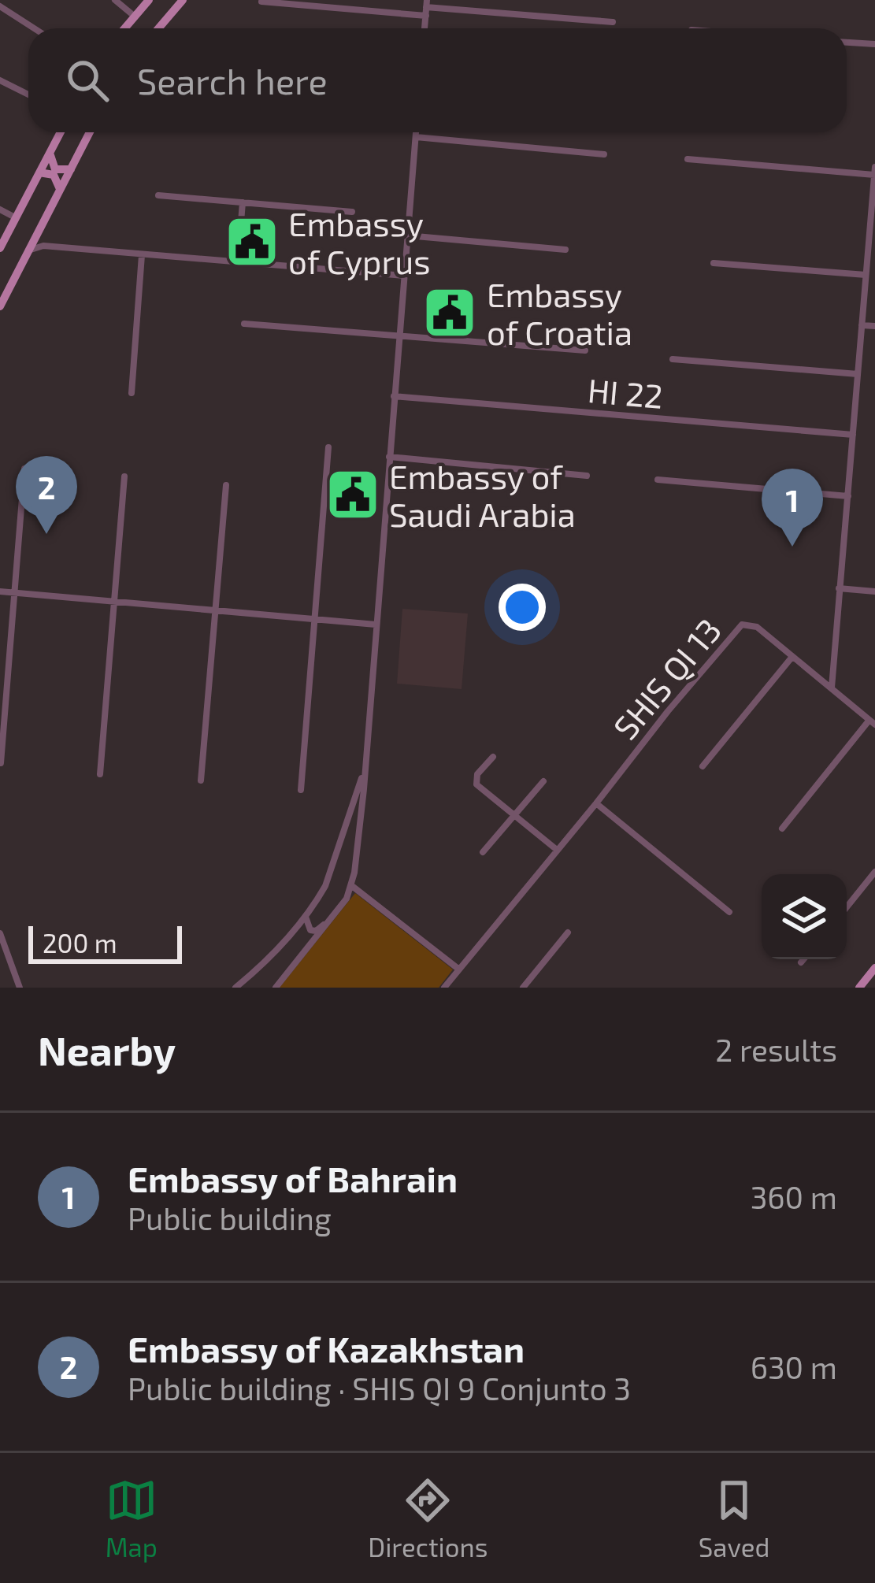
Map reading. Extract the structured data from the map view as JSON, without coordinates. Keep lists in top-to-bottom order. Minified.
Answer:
{"streets":{"street":["HI 22","SHIS QI 13"]},"places":{"public building":["Embassy of Cyprus","Embassy of Croatia","Embassy of Saudi Arabia"]},"scale_bar":"200 m","page":{"search":"Search here","pins":["2","1"],"scale":"200 m","heading":["Nearby","2 results"],"list":[{"mark":"1","name":"Embassy of Bahrain","note":"Public building","value":"360 m"},{"mark":"2","name":"Embassy of Kazakhstan","note":"Public building · SHIS QI 9 Conjunto 3","value":"630 m"}],"nav":["Map","Directions","Saved"]}}
